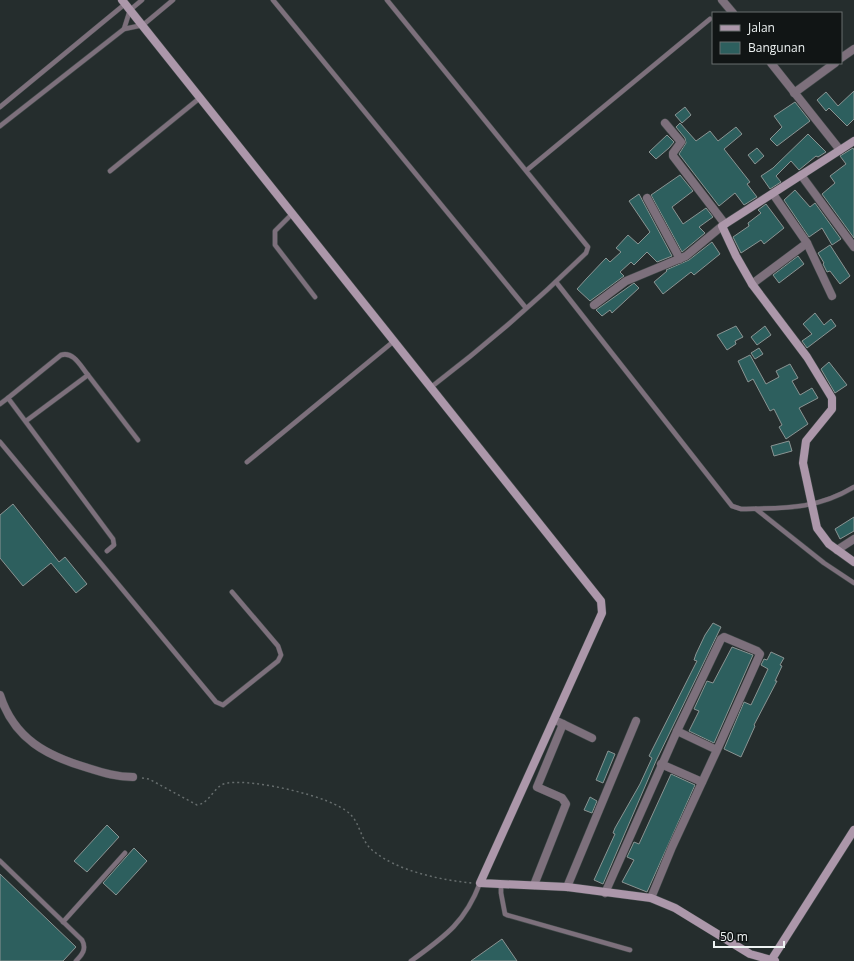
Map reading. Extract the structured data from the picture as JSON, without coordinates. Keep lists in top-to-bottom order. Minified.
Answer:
{"legend":["Jalan","Bangunan"],"scale_bar":"50 m"}
